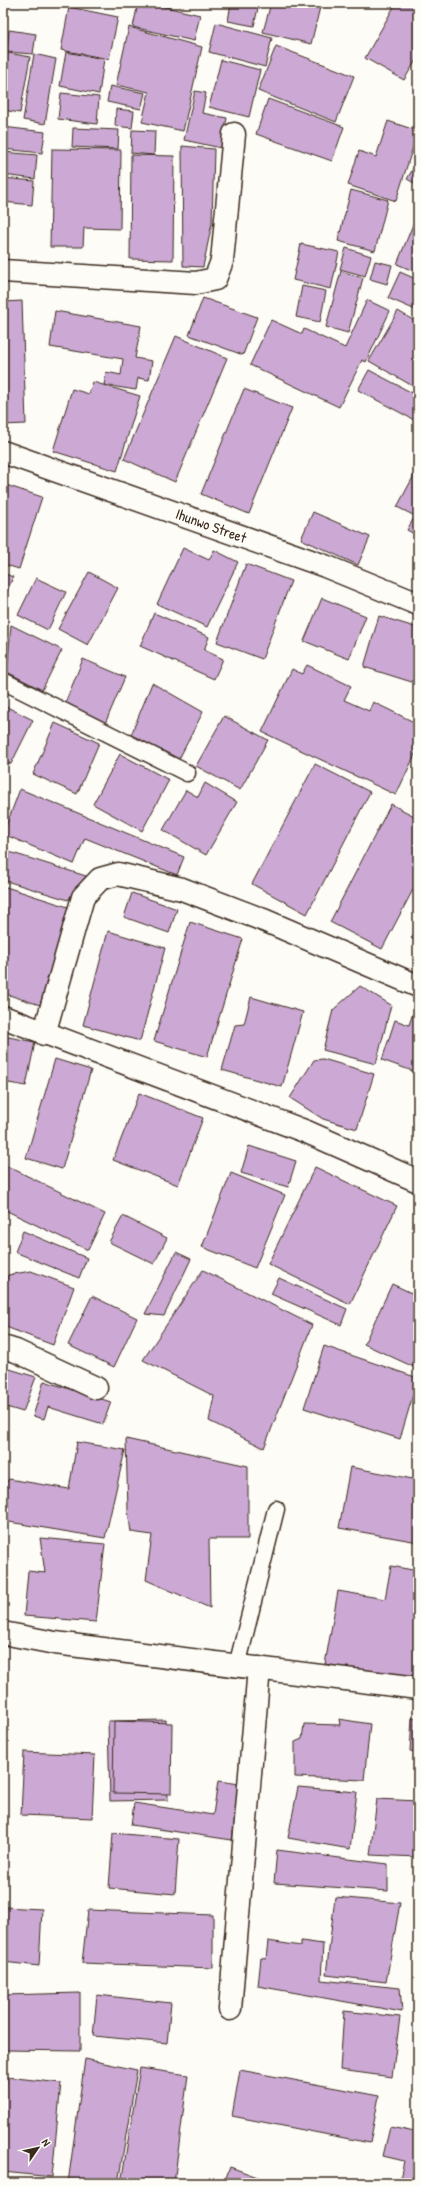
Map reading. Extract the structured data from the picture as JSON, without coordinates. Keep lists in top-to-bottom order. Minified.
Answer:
{"streets":{"street":["Ihunwo Street"]},"north":"top right"}
